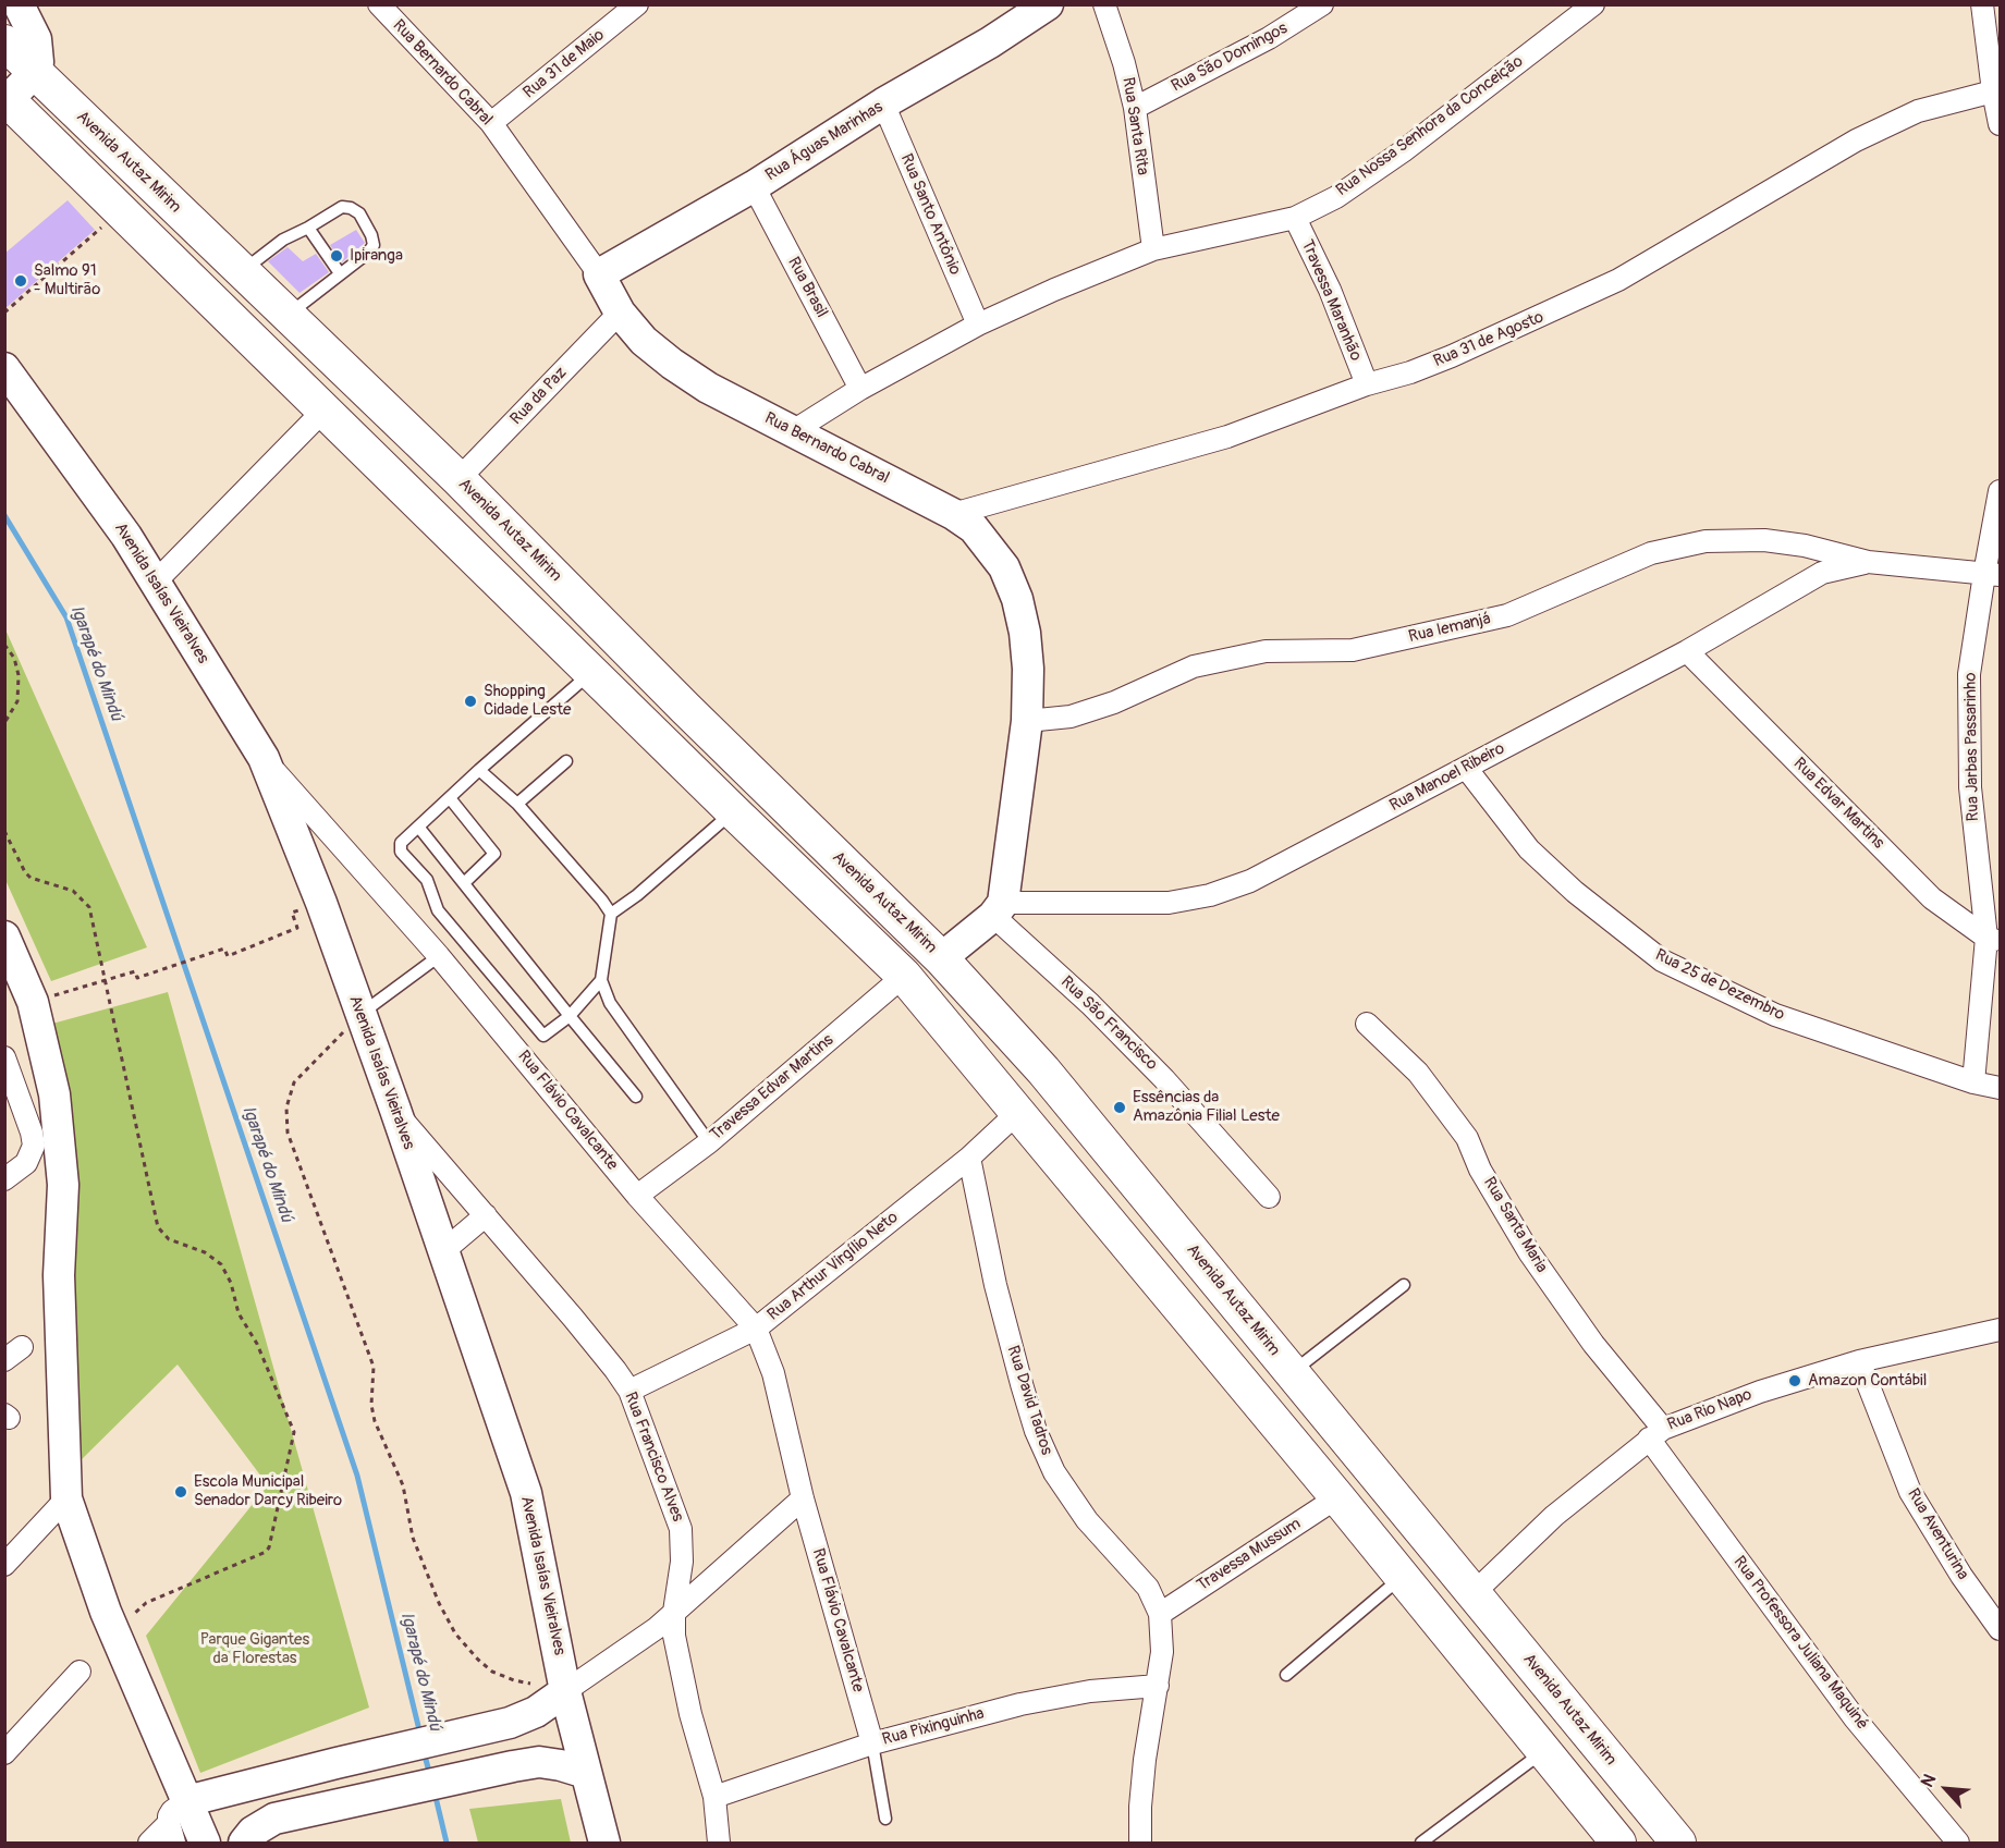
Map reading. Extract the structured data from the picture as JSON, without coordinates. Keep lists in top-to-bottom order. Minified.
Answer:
{"streets":{"main road":["Rua Bernardo Cabral","Rua Águas Marinhas","Avenida Autaz Mirim","Avenida Isaías Vieiralves"],"street":["Rua São Domingos","Rua 31 de Maio","Rua Santa Rita","Rua Nossa Senhora da Conceição","Rua Santo Antônio","Rua Brasil","Travessa Maranhão","Rua 31 de Agosto","Rua da Paz","Rua Iemanjá","Rua Jarbas Passarinho","Rua Manoel Ribeiro","Rua Edvar Martins","Rua 25 de Dezembro","Rua São Francisco","Travessa Edvar Martins","Rua Flávio Cavalcante","Rua Santa Maria","Rua Arthur Virgílio Neto","Rua David Tadros","Rua Rio Napo","Rua Francisco Alves","Rua Aventurina","Travessa Mussum","Rua Professora Juliana Maquiné","Rua Pixinguinha"]},"crossings":[["Rua São Domingos","Rua Santa Rita"],["Rua 31 de Maio","Rua Bernardo Cabral"],["Rua Bernardo Cabral","Rua Nossa Senhora da Conceição"],["Rua Bernardo Cabral","Rua Águas Marinhas"],["Rua Bernardo Cabral","Rua 31 de Agosto"],["Rua Bernardo Cabral","Rua da Paz"],["Rua Bernardo Cabral","Rua Iemanjá"],["Rua Bernardo Cabral","Rua Manoel Ribeiro"],["Rua Bernardo Cabral","Rua São Francisco"],["Rua Santa Rita","Rua Nossa Senhora da Conceição"],["Rua Nossa Senhora da Conceição","Rua Santo Antônio"],["Rua Nossa Senhora da Conceição","Rua Brasil"],["Rua Nossa Senhora da Conceição","Travessa Maranhão"],["Rua Águas Marinhas","Rua Santo Antônio"],["Rua Águas Marinhas","Rua Brasil"],["Avenida Autaz Mirim","Rua da Paz"],["Avenida Autaz Mirim","Rua Rio Napo"],["Travessa Maranhão","Rua 31 de Agosto"],["Avenida Isaías Vieiralves","Rua Flávio Cavalcante"],["Avenida Isaías Vieiralves","Rua Francisco Alves"],["Rua Iemanjá","Rua Manoel Ribeiro"],["Rua Jarbas Passarinho","Rua Edvar Martins"],["Rua Jarbas Passarinho","Rua 25 de Dezembro"],["Rua Manoel Ribeiro","Rua Edvar Martins"],["Rua Manoel Ribeiro","Rua 25 de Dezembro"],["Rua Manoel Ribeiro","Rua São Francisco"],["Travessa Edvar Martins","Rua Flávio Cavalcante"],["Rua Flávio Cavalcante","Rua Arthur Virgílio Neto"],["Rua Flávio Cavalcante","Rua Pixinguinha"],["Rua Santa Maria","Rua Rio Napo"],["Rua Santa Maria","Rua Professora Juliana Maquiné"],["Rua Arthur Virgílio Neto","Rua David Tadros"],["Rua Arthur Virgílio Neto","Rua Francisco Alves"],["Rua David Tadros","Travessa Mussum"],["Rua David Tadros","Rua Pixinguinha"],["Rua Rio Napo","Rua Aventurina"],["Rua Rio Napo","Rua Professora Juliana Maquiné"],["Rua Francisco Alves","Rua Pixinguinha"]],"water":["Igarapé do Mindú"],"parks":["Parque Gigantes da Florestas"],"places":["Ipiranga","Salmo 91 - Multirão","Shopping Cidade Leste","Essências da Amazônia Filial Leste","Amazon Contábil","Escola Municipal Senador Darcy Ribeiro"],"north":"top left"}
